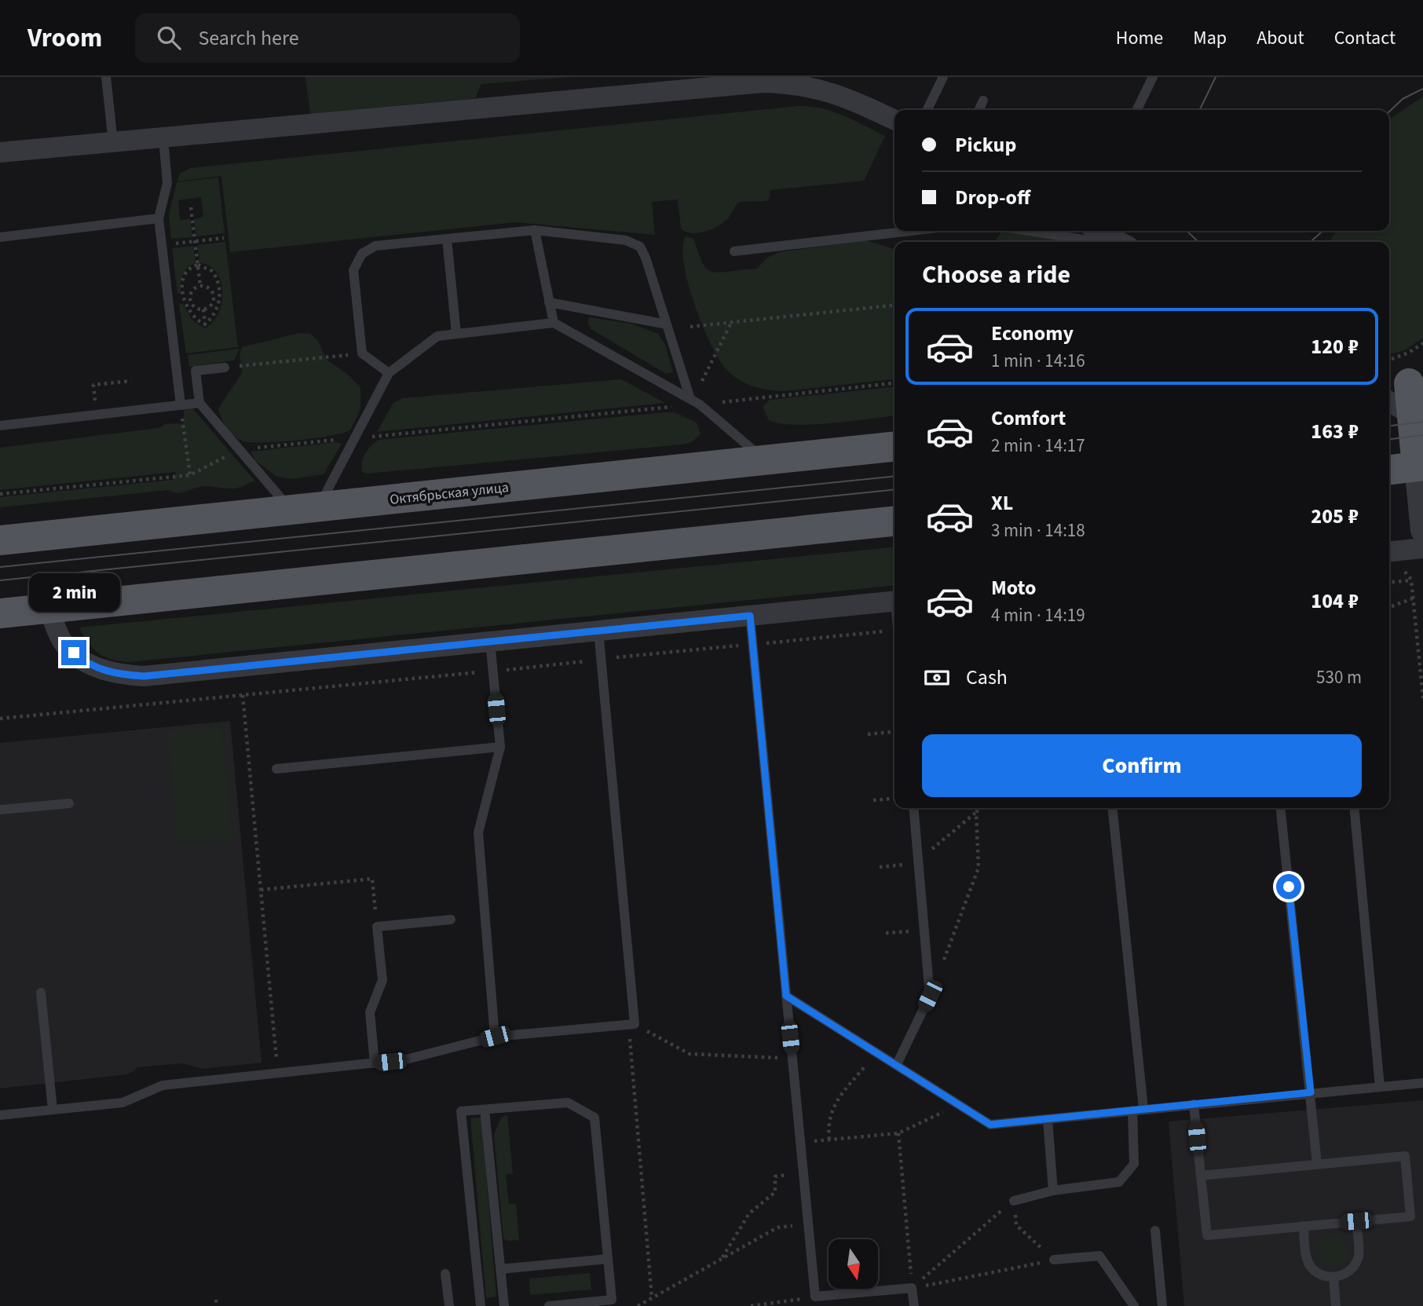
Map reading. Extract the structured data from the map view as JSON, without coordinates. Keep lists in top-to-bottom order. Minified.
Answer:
{"streets":{"main road":["Октябрьская улица"]},"north":"bottom","page":{"header":"Vroom","search":"Search here","nav":["Home","Map","About","Contact"],"banner":["Pickup","Drop-off"],"heading":"Choose a ride","list":[{"name":"Economy","note":"1 min · 14:16","value":"120 ₽"},{"name":"Comfort","note":"2 min · 14:17","value":"163 ₽"},{"name":"XL","note":"3 min · 14:18","value":"205 ₽"},{"name":"Moto","note":"4 min · 14:19","value":"104 ₽"}],"bubble":"2 min","pay":["Cash","530 m"],"buttons":"Confirm"}}
